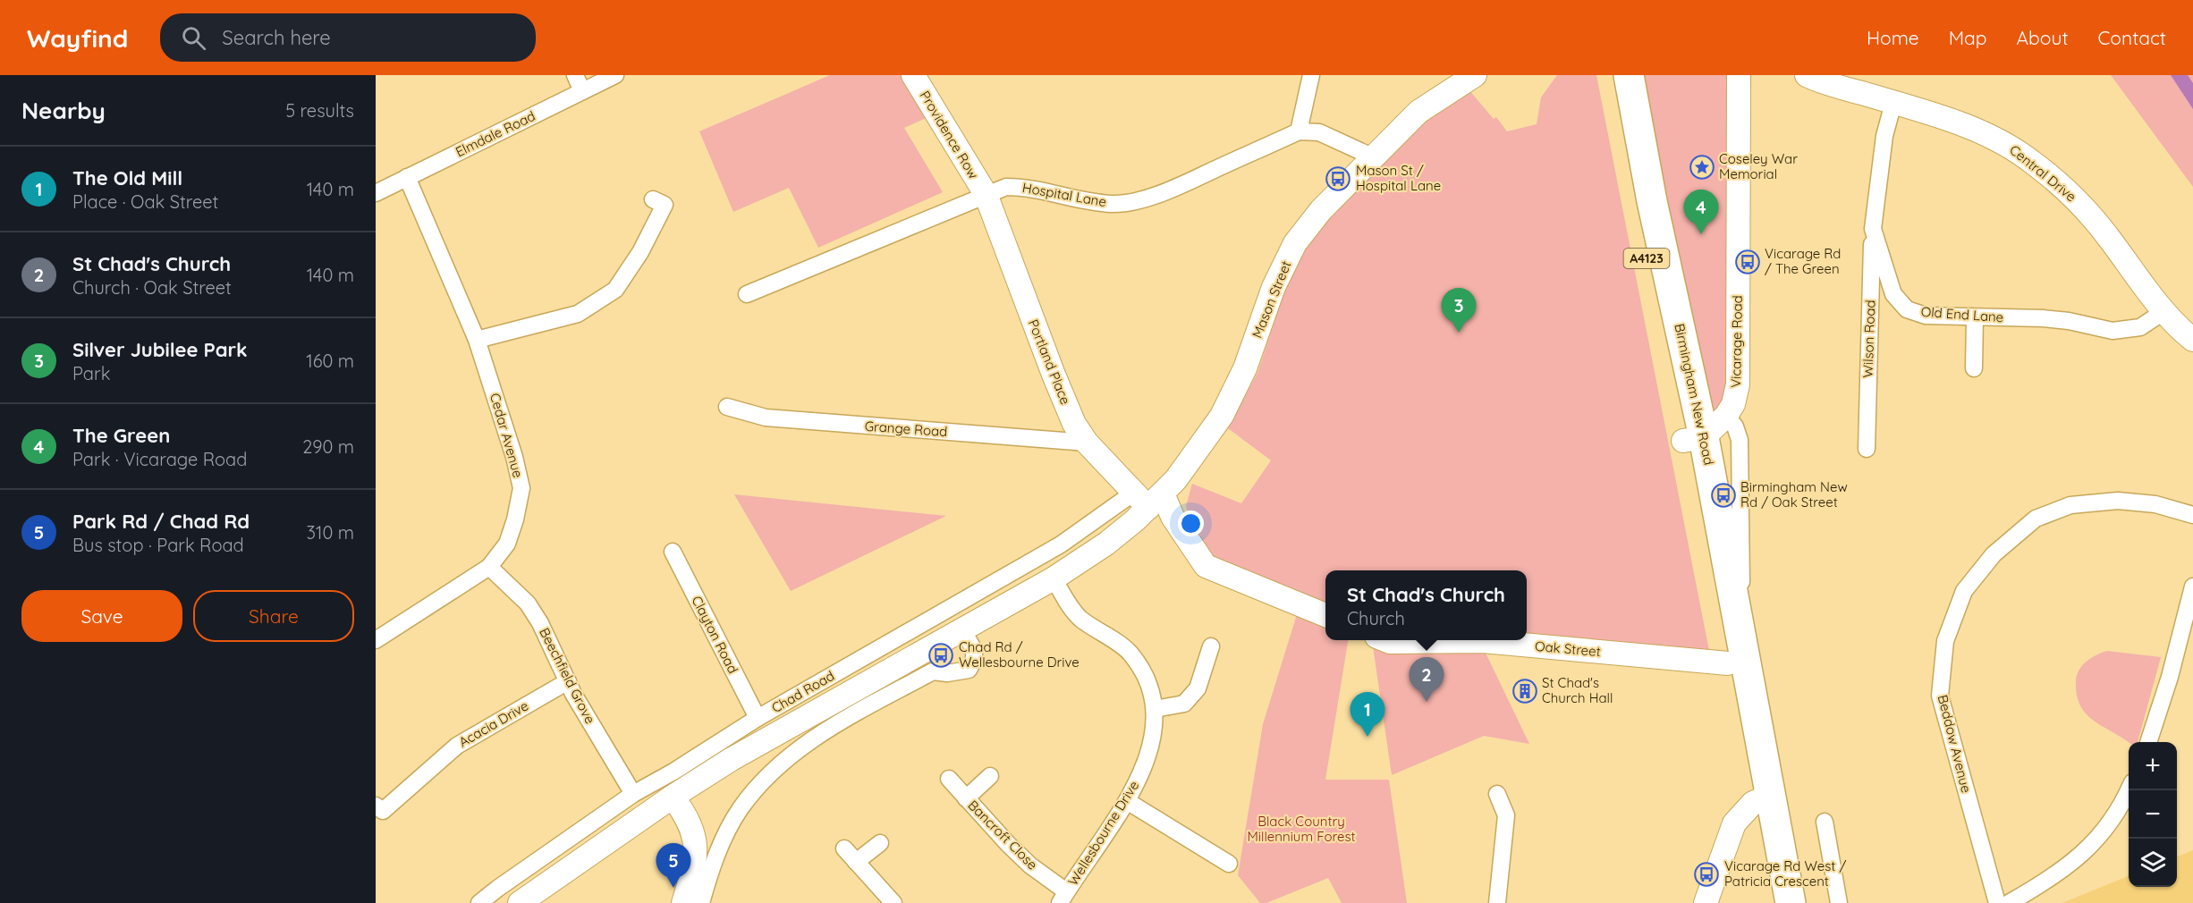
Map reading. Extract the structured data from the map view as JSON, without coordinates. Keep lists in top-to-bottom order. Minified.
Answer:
{"streets":{"highway":["A4123","Birmingham New Road"],"street":["Elmdale Road","Providence Row","Central Drive","Hospital Lane","Mason Street","Old End Lane","Wilson Road","Vicarage Road","Portland Place","Grange Road","Cedar Avenue","Clayton Road","Oak Street","Beechfield Grove","Chad Road","Acacia Drive","Beddow Avenue","Wellesbourne Drive","Bancroft Close"]},"crossings":[["Elmdale Road","Cedar Avenue"],["Providence Row","Hospital Lane"],["Providence Row","Portland Place"],["Central Drive","Old End Lane"],["Hospital Lane","Portland Place"],["Mason Street","Portland Place"],["Mason Street","Chad Road"],["Old End Lane","Wilson Road"],["Vicarage Road","Birmingham New Road"],["Portland Place","Grange Road"],["Portland Place","Chad Road"],["Birmingham New Road","Oak Street"],["Cedar Avenue","Beechfield Grove"],["Clayton Road","Chad Road"],["Beechfield Grove","Chad Road"],["Beechfield Grove","Acacia Drive"],["Chad Road","Wellesbourne Drive"],["Wellesbourne Drive","Bancroft Close"]],"parks":["Black Country Millennium Forest"],"places":{"place":["Coseley War Memorial"],"bus stop":["Mason St / Hospital Lane","Vicarage Rd / The Green","Birmingham New Rd / Oak Street","Chad Rd / Wellesbourne Drive","Vicarage Rd West / Patricia Crescent"],"building":["St Chad's Church Hall"]},"page":{"header":"Wayfind","search":"Search here","nav":["Home","Map","About","Contact"],"heading":["Nearby","5 results"],"list":[{"mark":"1","name":"The Old Mill","note":"Place · Oak Street","value":"140 m"},{"mark":"2","name":"St Chad's Church","note":"Church · Oak Street","value":"140 m"},{"mark":"3","name":"Silver Jubilee Park","note":"Park","value":"160 m"},{"mark":"4","name":"The Green","note":"Park · Vicarage Road","value":"290 m"},{"mark":"5","name":"Park Rd / Chad Rd","note":"Bus stop · Park Road","value":"310 m"}],"pins":["4","3","2","1","5"],"popup":["St Chad's Church","Church"],"buttons":["Save","Share"],"map_buttons":["+","−"]}}
